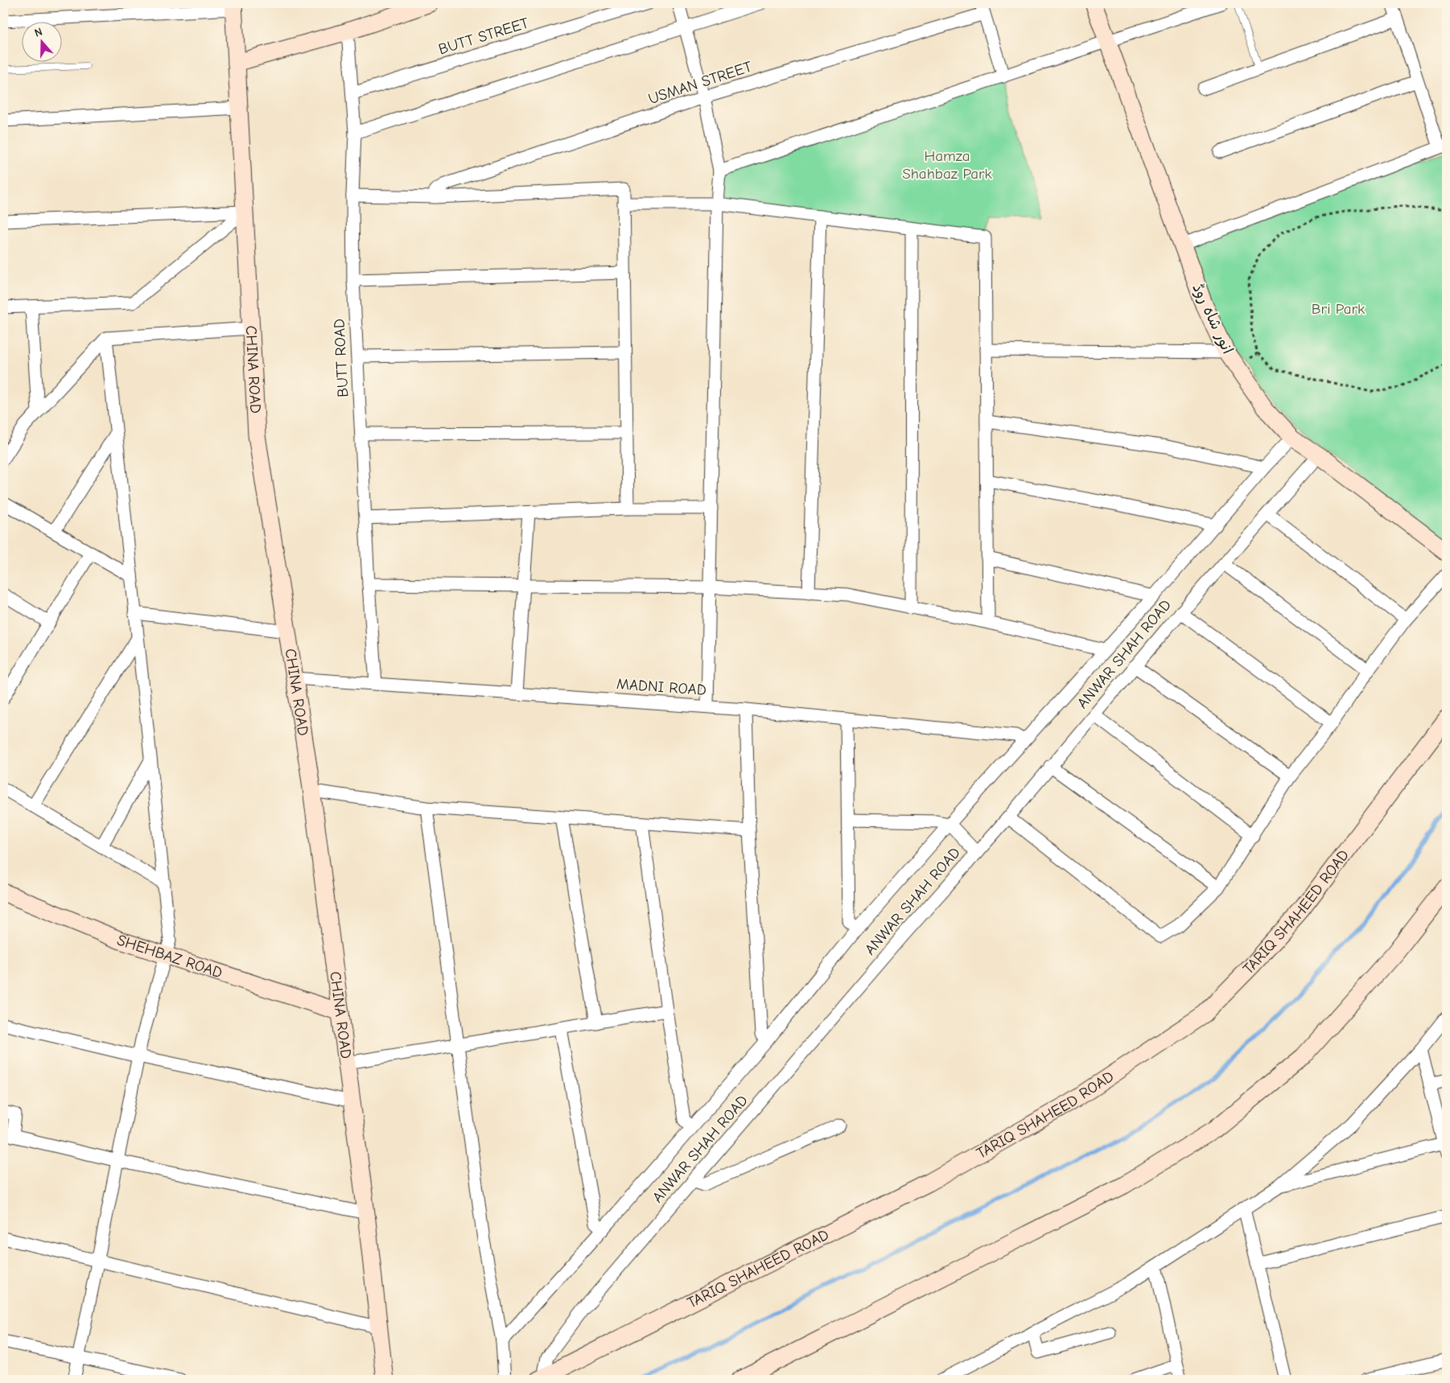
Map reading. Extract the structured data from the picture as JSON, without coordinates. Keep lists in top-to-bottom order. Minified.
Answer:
{"streets":{"main road":["انور شاہ روڈ","CHINA ROAD","TARIQ SHAHEED ROAD","SHEHBAZ ROAD"],"street":["BUTT STREET","USMAN STREET","BUTT ROAD","ANWAR SHAH ROAD","MADNI ROAD"]},"crossings":[["BUTT STREET","BUTT ROAD"],["انور شاہ روڈ","ANWAR SHAH ROAD"],["BUTT ROAD","MADNI ROAD"],["CHINA ROAD","MADNI ROAD"],["CHINA ROAD","SHEHBAZ ROAD"],["ANWAR SHAH ROAD","MADNI ROAD"],["ANWAR SHAH ROAD","TARIQ SHAHEED ROAD"]],"parks":["Hamza Shahbaz Park","Bri Park"],"north":"top"}
